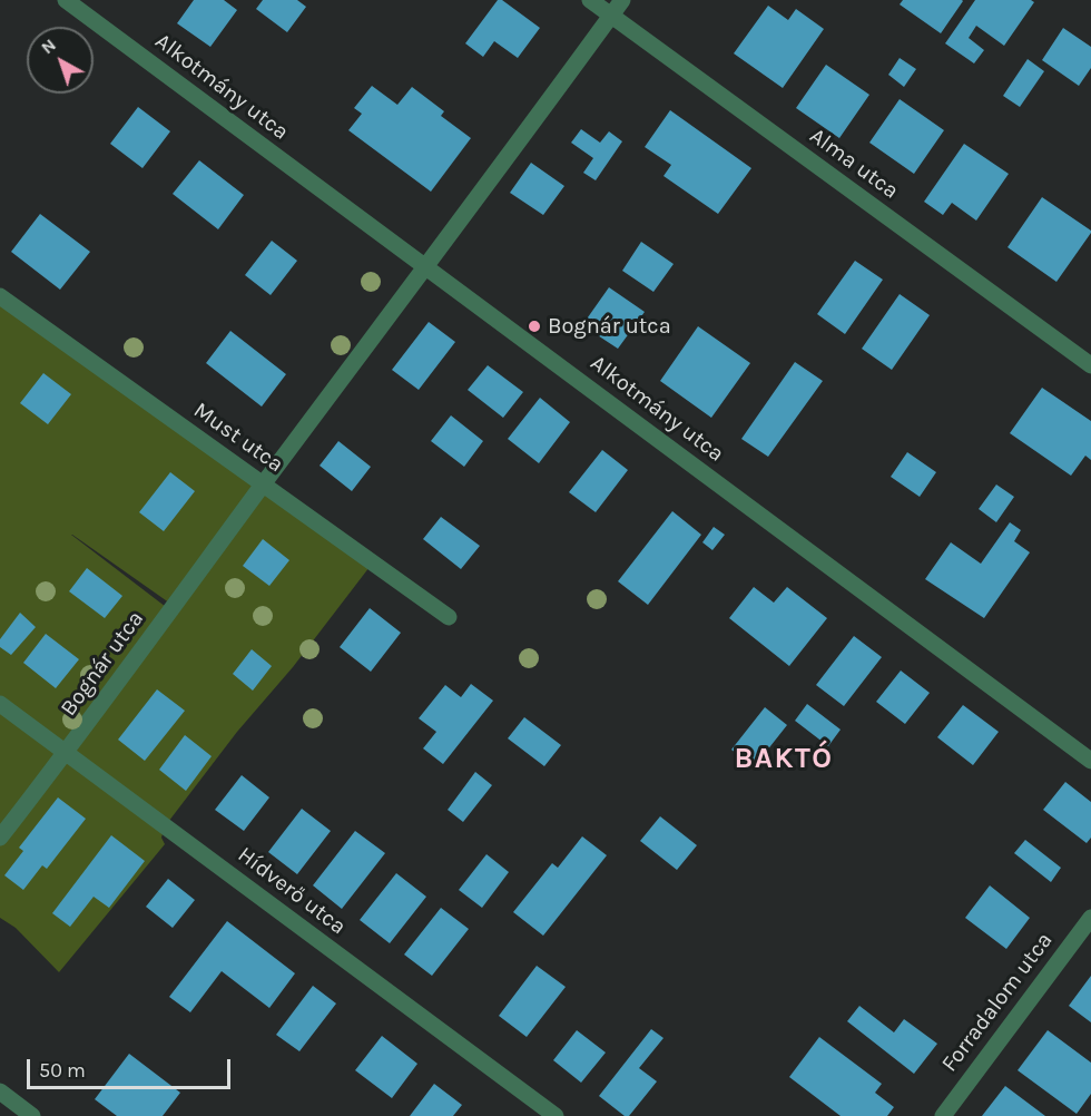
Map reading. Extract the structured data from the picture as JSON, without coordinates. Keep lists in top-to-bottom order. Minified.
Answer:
{"streets":{"street":["Alkotmány utca","Alma utca","Must utca","Bognár utca","Hídverő utca","Forradalom utca"]},"crossings":[["Alkotmány utca","Bognár utca"],["Alma utca","Bognár utca"],["Must utca","Bognár utca"],["Bognár utca","Hídverő utca"]],"districts":["BAKTÓ"],"places":["Bognár utca"],"scale_bar":"50 m","north":"top left"}
